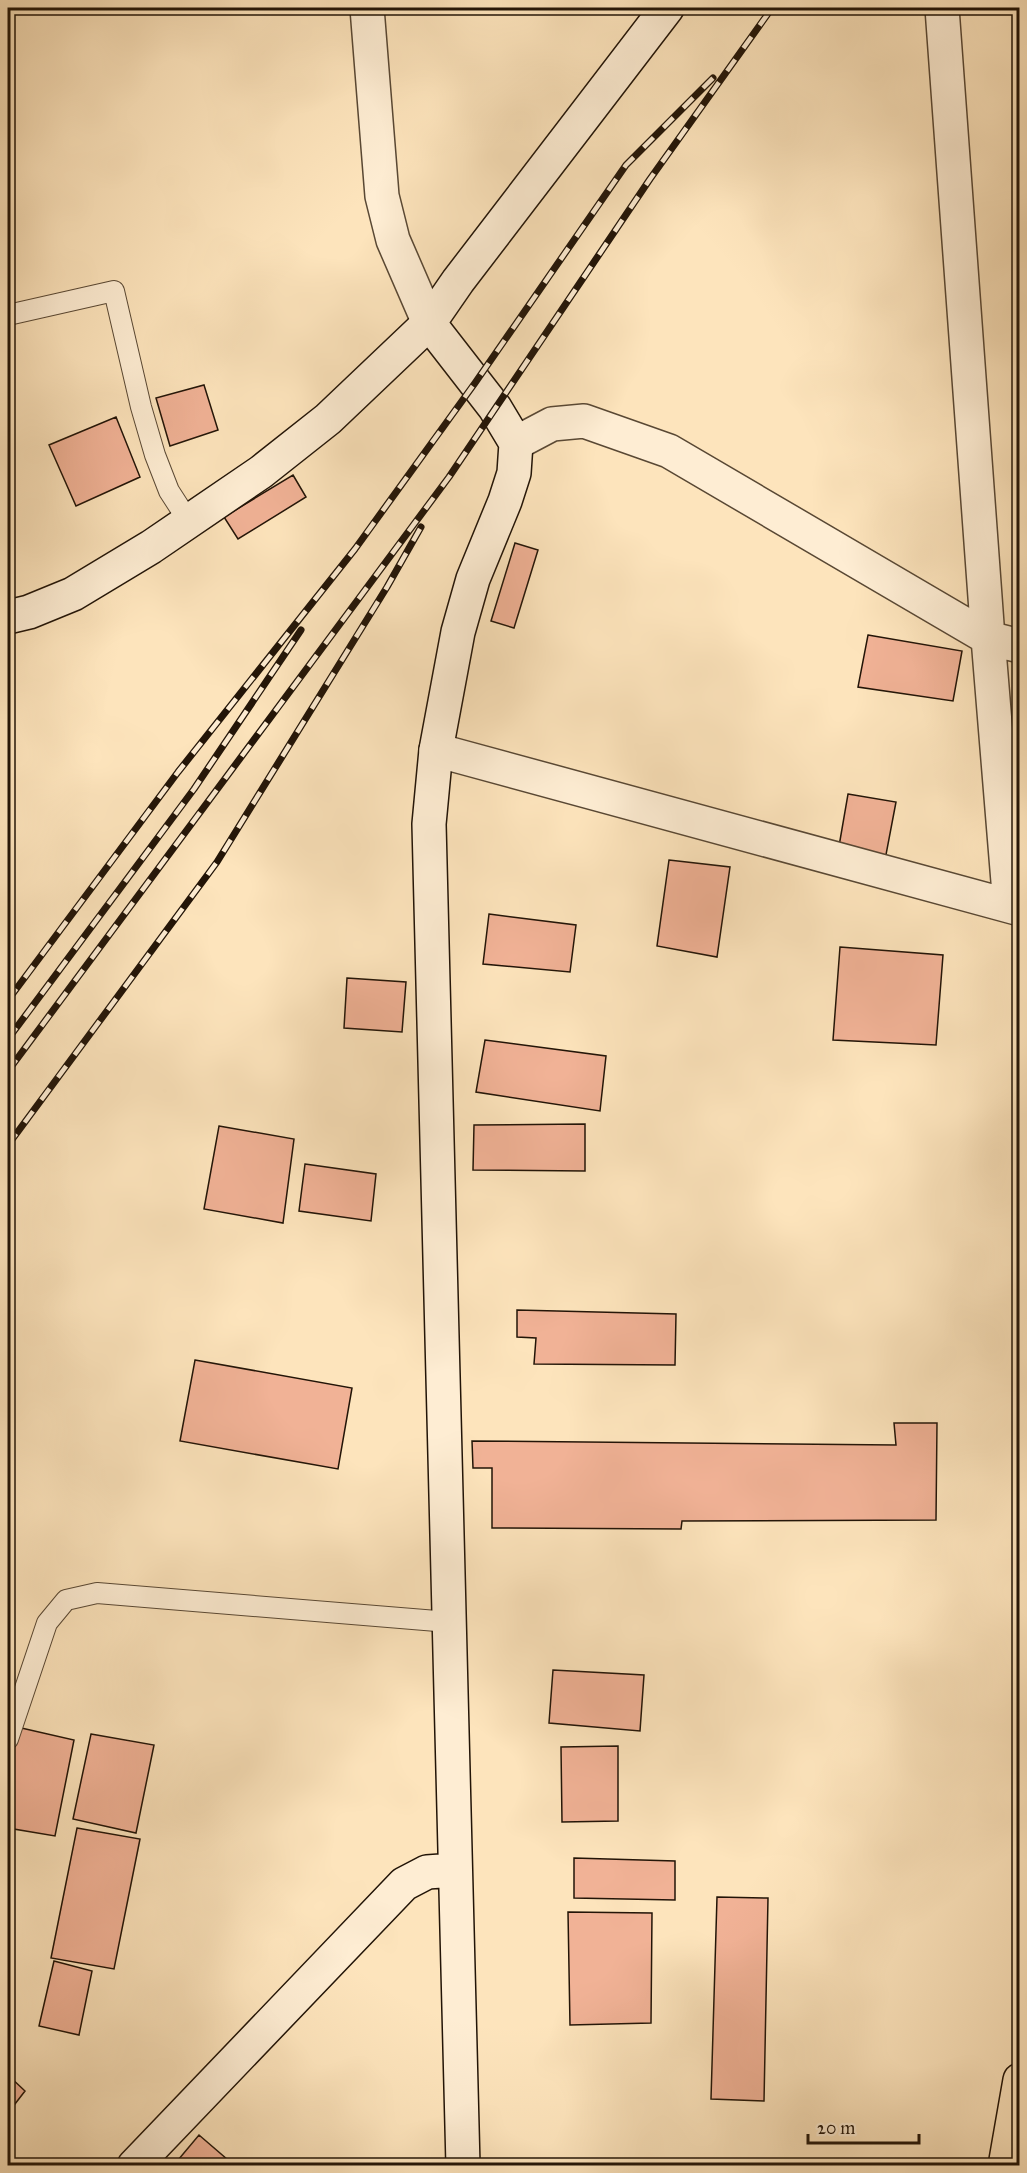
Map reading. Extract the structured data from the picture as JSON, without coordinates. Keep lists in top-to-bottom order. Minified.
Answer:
{"scale_bar":"20 m"}
